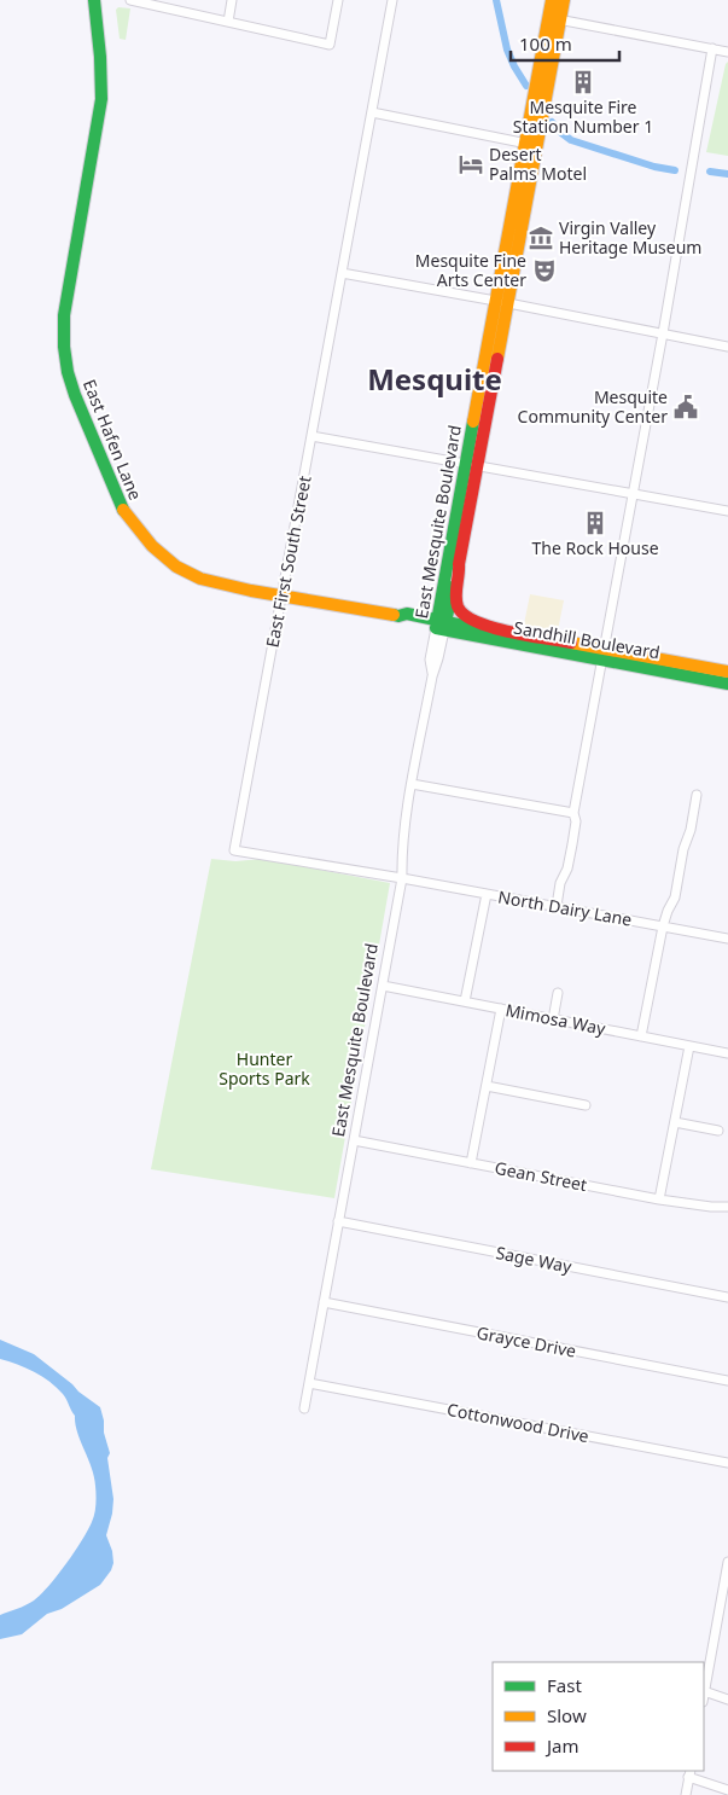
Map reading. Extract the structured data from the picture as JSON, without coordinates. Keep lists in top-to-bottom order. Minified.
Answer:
{"streets":{"main road":["East Hafen Lane","East Mesquite Boulevard","Sandhill Boulevard"],"street":["East First South Street","North Dairy Lane","Mimosa Way","Gean Street","Sage Way","Grayce Drive","Cottonwood Drive"]},"crossings":[["East Hafen Lane","East Mesquite Boulevard"],["East Hafen Lane","East First South Street"],["East Hafen Lane","Sandhill Boulevard"],["East Mesquite Boulevard","Sandhill Boulevard"],["East Mesquite Boulevard","North Dairy Lane"],["East Mesquite Boulevard","Mimosa Way"],["East Mesquite Boulevard","Gean Street"],["East Mesquite Boulevard","Sage Way"],["East Mesquite Boulevard","Grayce Drive"],["East Mesquite Boulevard","Cottonwood Drive"],["East First South Street","North Dairy Lane"]],"districts":["Mesquite"],"parks":["Hunter Sports Park"],"places":{"building":["Mesquite Fire Station Number 1","The Rock House"],"hotel":["Desert Palms Motel"],"museum":["Virgin Valley Heritage Museum"],"theatre":["Mesquite Fine Arts Center"],"public building":["Mesquite Community Center"]},"legend":["Fast","Slow","Jam"],"scale_bar":"100 m"}
